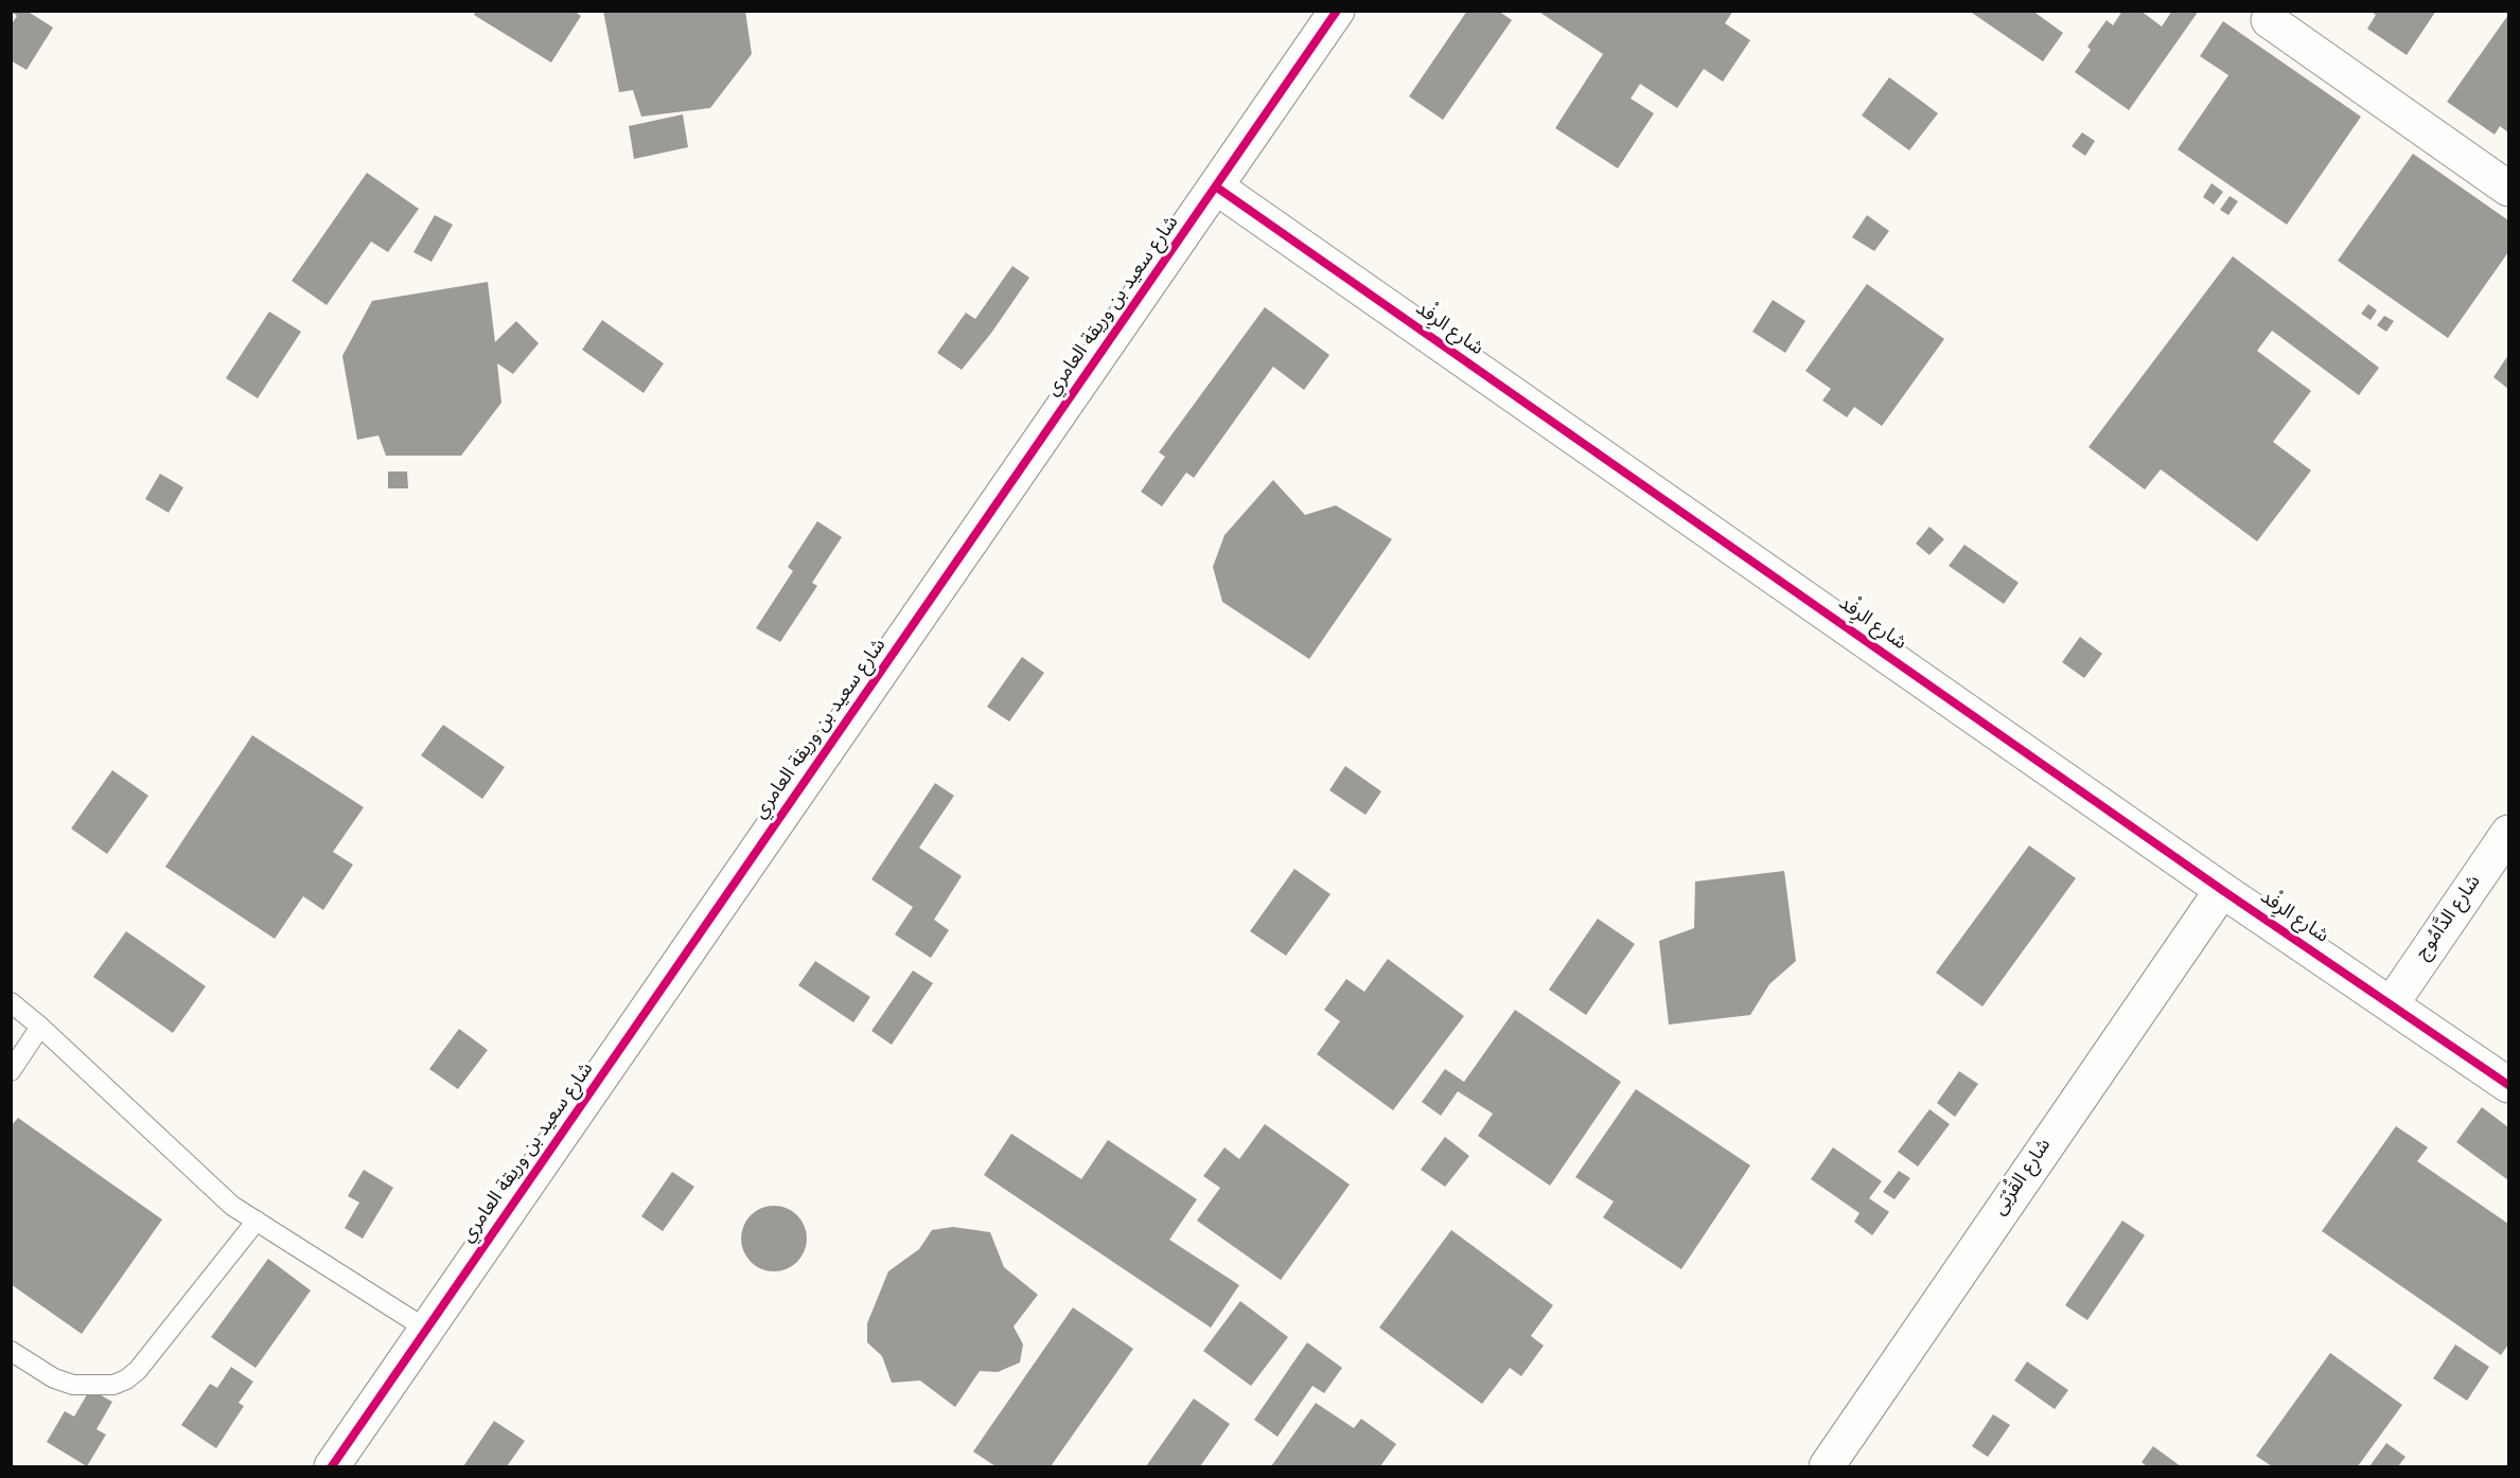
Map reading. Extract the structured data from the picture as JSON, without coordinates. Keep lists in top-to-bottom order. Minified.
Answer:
{"streets":{"street":["شارع سعيد بن وريقة العامري","شارع الرِفْد","شارع الدَّامُوج","شارع القُرْبَى"]},"crossings":[["شارع سعيد بن وريقة العامري","شارع الرِفْد"],["شارع الرِفْد","شارع الدَّامُوج"],["شارع الرِفْد","شارع القُرْبَى"]]}
